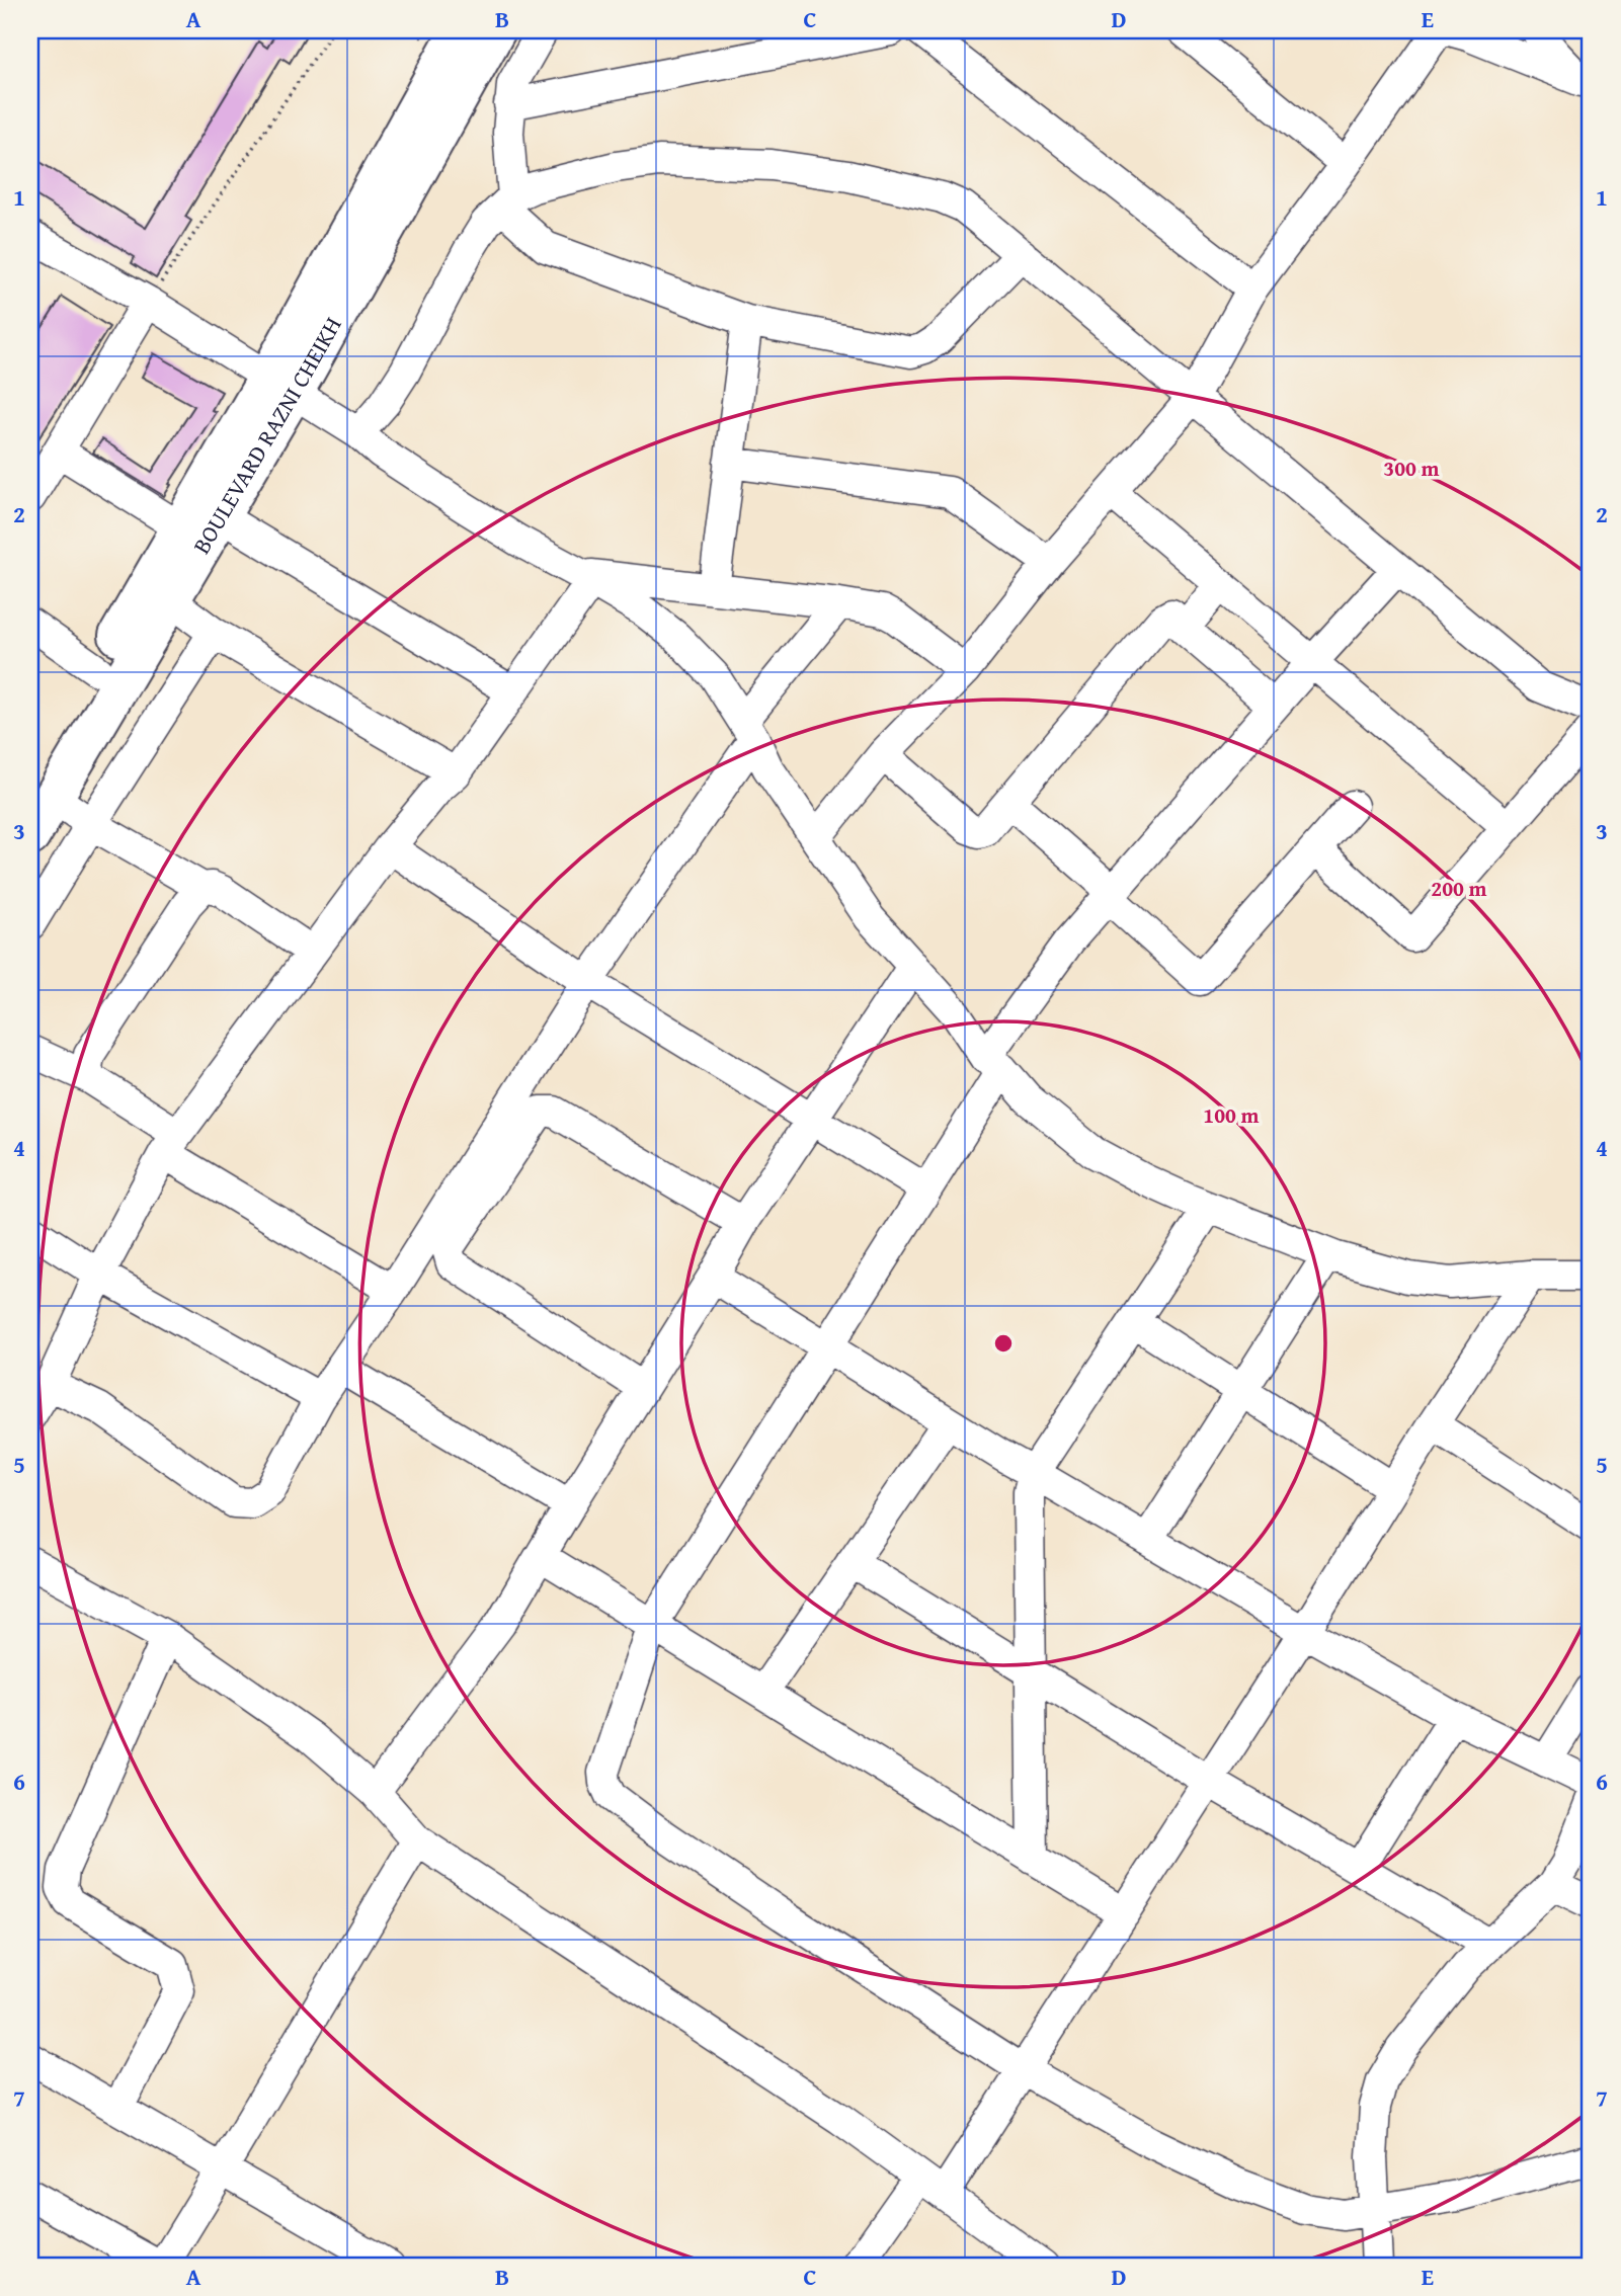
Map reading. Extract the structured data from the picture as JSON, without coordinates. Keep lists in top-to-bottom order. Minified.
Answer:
{"streets":{"main road":["BOULEVARD RAZNI CHEIKH"]},"grid":{"columns":["A","B","C","D","E"],"rows":["1","2","3","4","5","6","7"]},"rings":["300 m","200 m","100 m"]}
